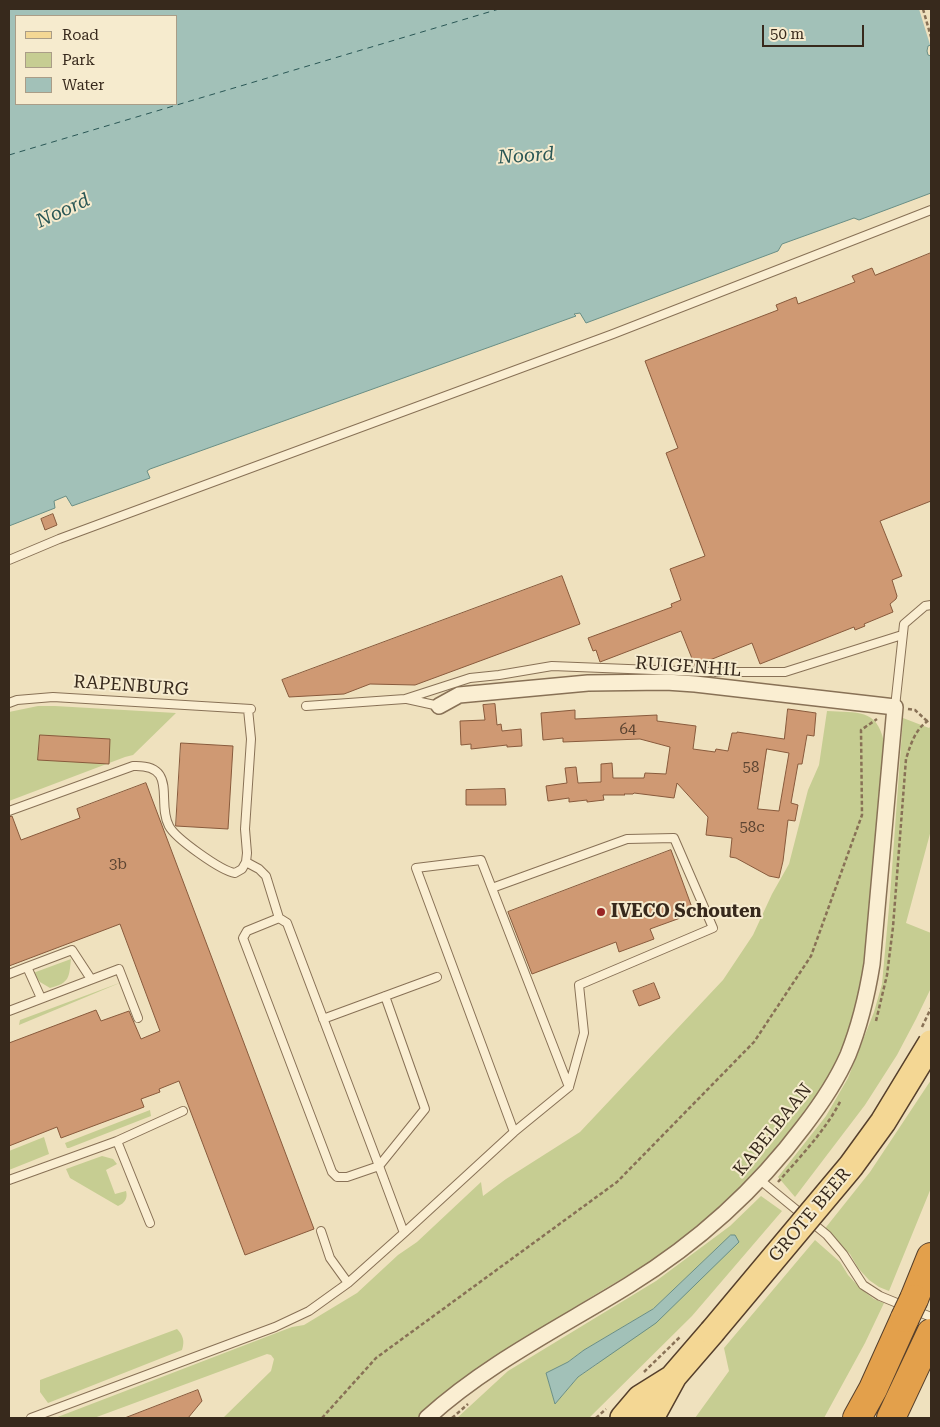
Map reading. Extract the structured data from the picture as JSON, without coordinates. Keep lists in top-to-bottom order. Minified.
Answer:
{"streets":{"main road":["GROTE BEER"],"street":["RUIGENHIL","KABELBAAN"],"lane":["RAPENBURG"]},"crossings":[["RUIGENHIL","KABELBAAN"]],"water":["Noord"],"places":["IVECO Schouten"],"house_numbers":["64","58","58c","3b"],"legend":["Road","Park","Water"],"scale_bar":"50 m"}
